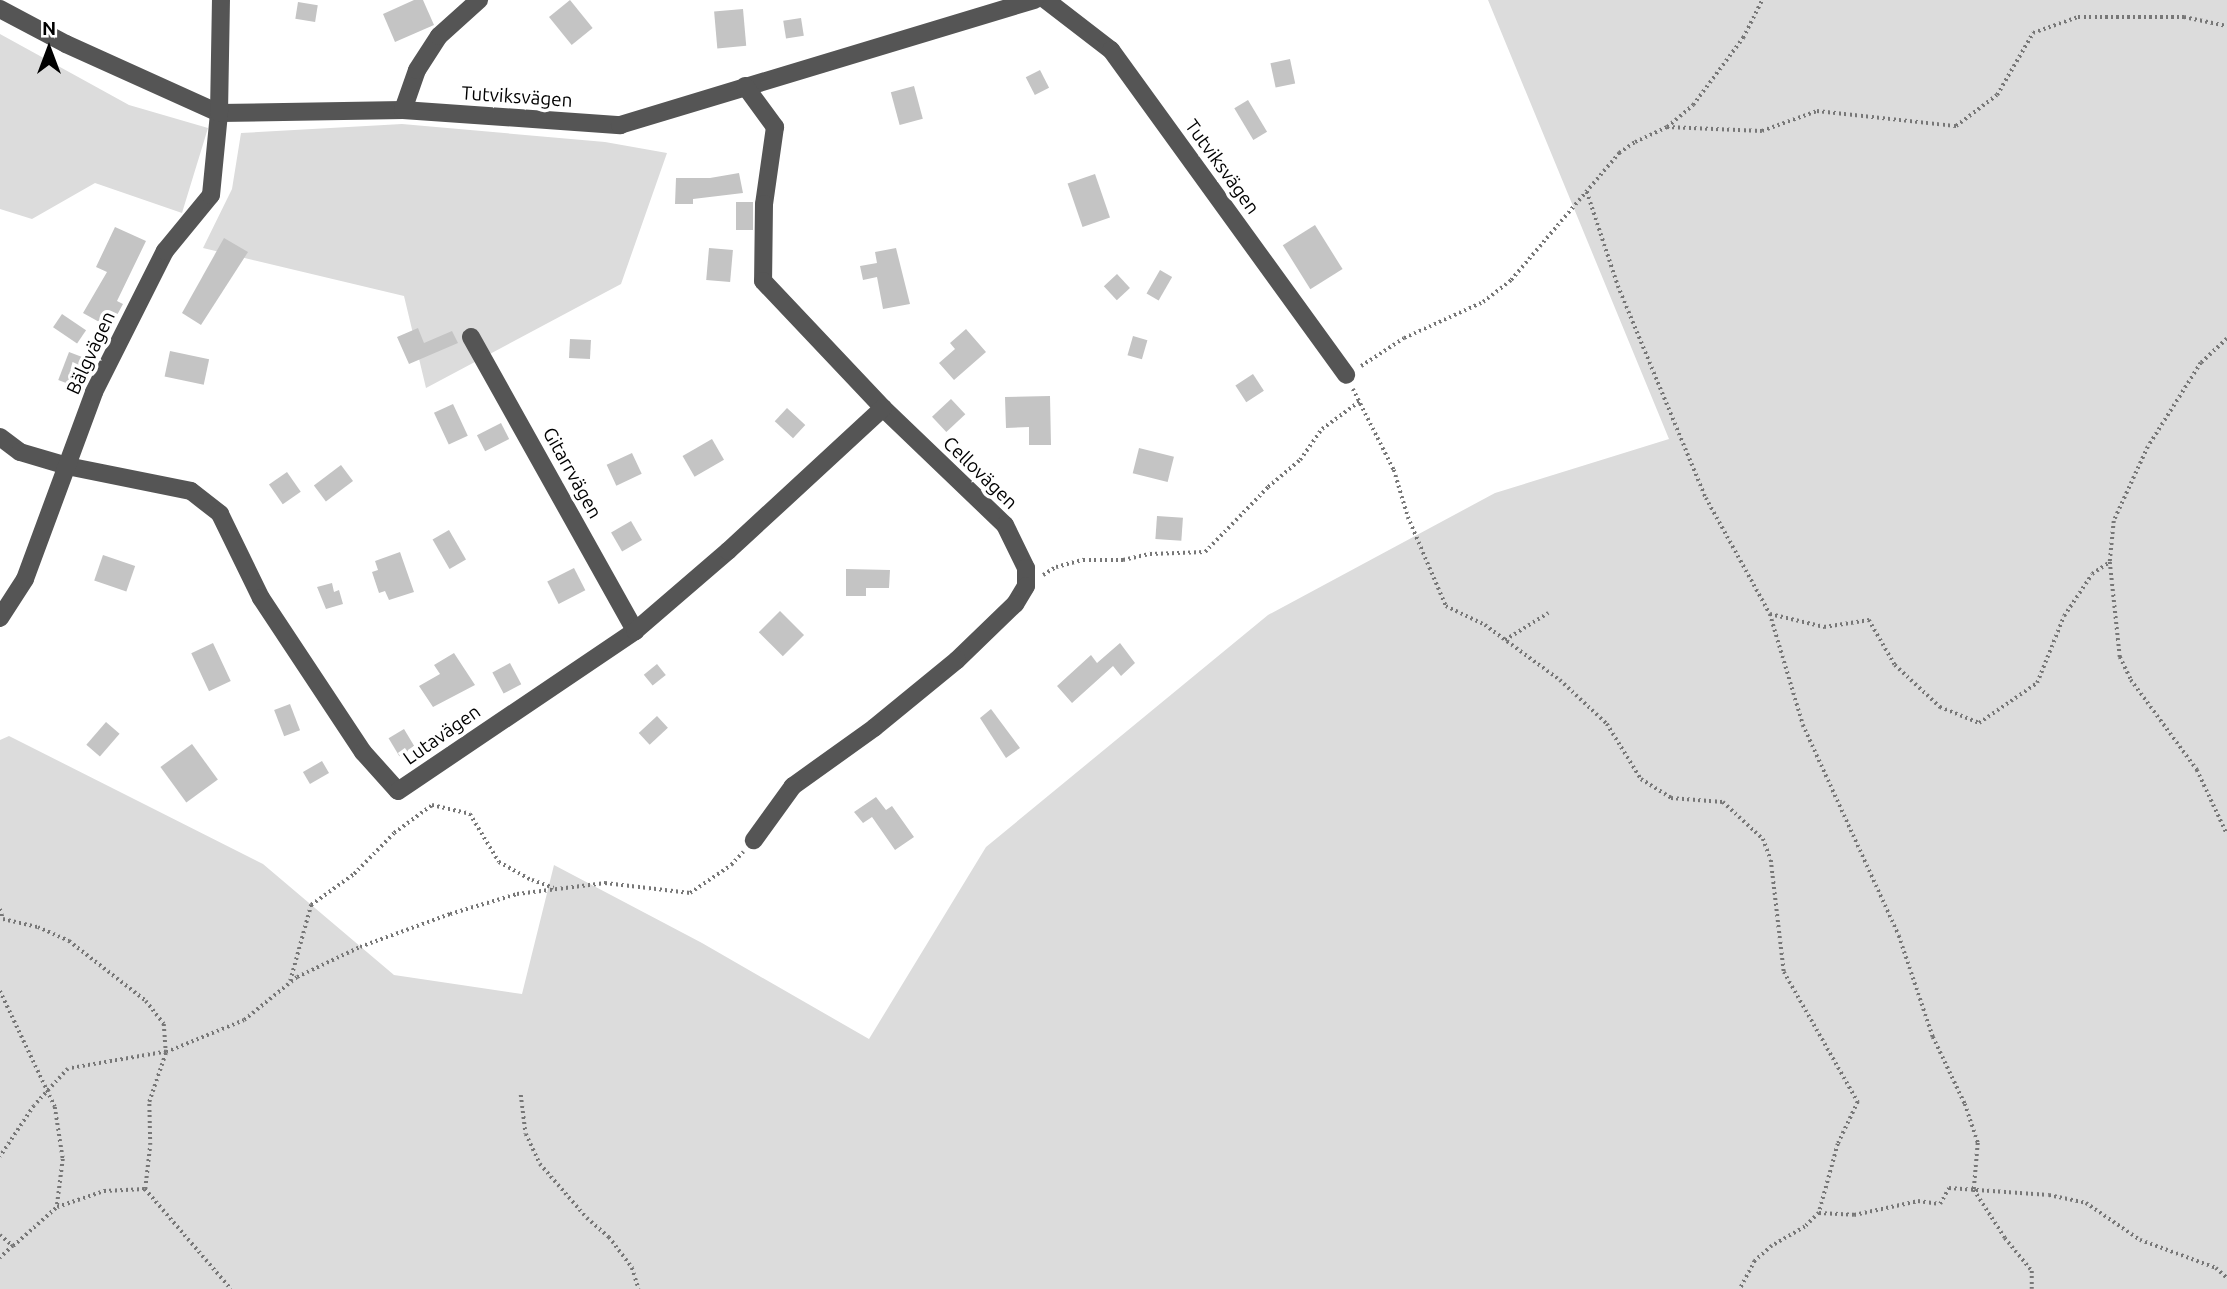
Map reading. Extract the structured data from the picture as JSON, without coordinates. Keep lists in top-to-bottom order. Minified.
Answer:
{"streets":{"street":["Tutviksvägen","Bälgvägen","Gitarrvägen","Cellovägen","Lutavägen"]},"crossings":[["Tutviksvägen","Bälgvägen"],["Tutviksvägen","Cellovägen"],["Bälgvägen","Lutavägen"],["Gitarrvägen","Lutavägen"],["Cellovägen","Lutavägen"]],"north":"top"}
